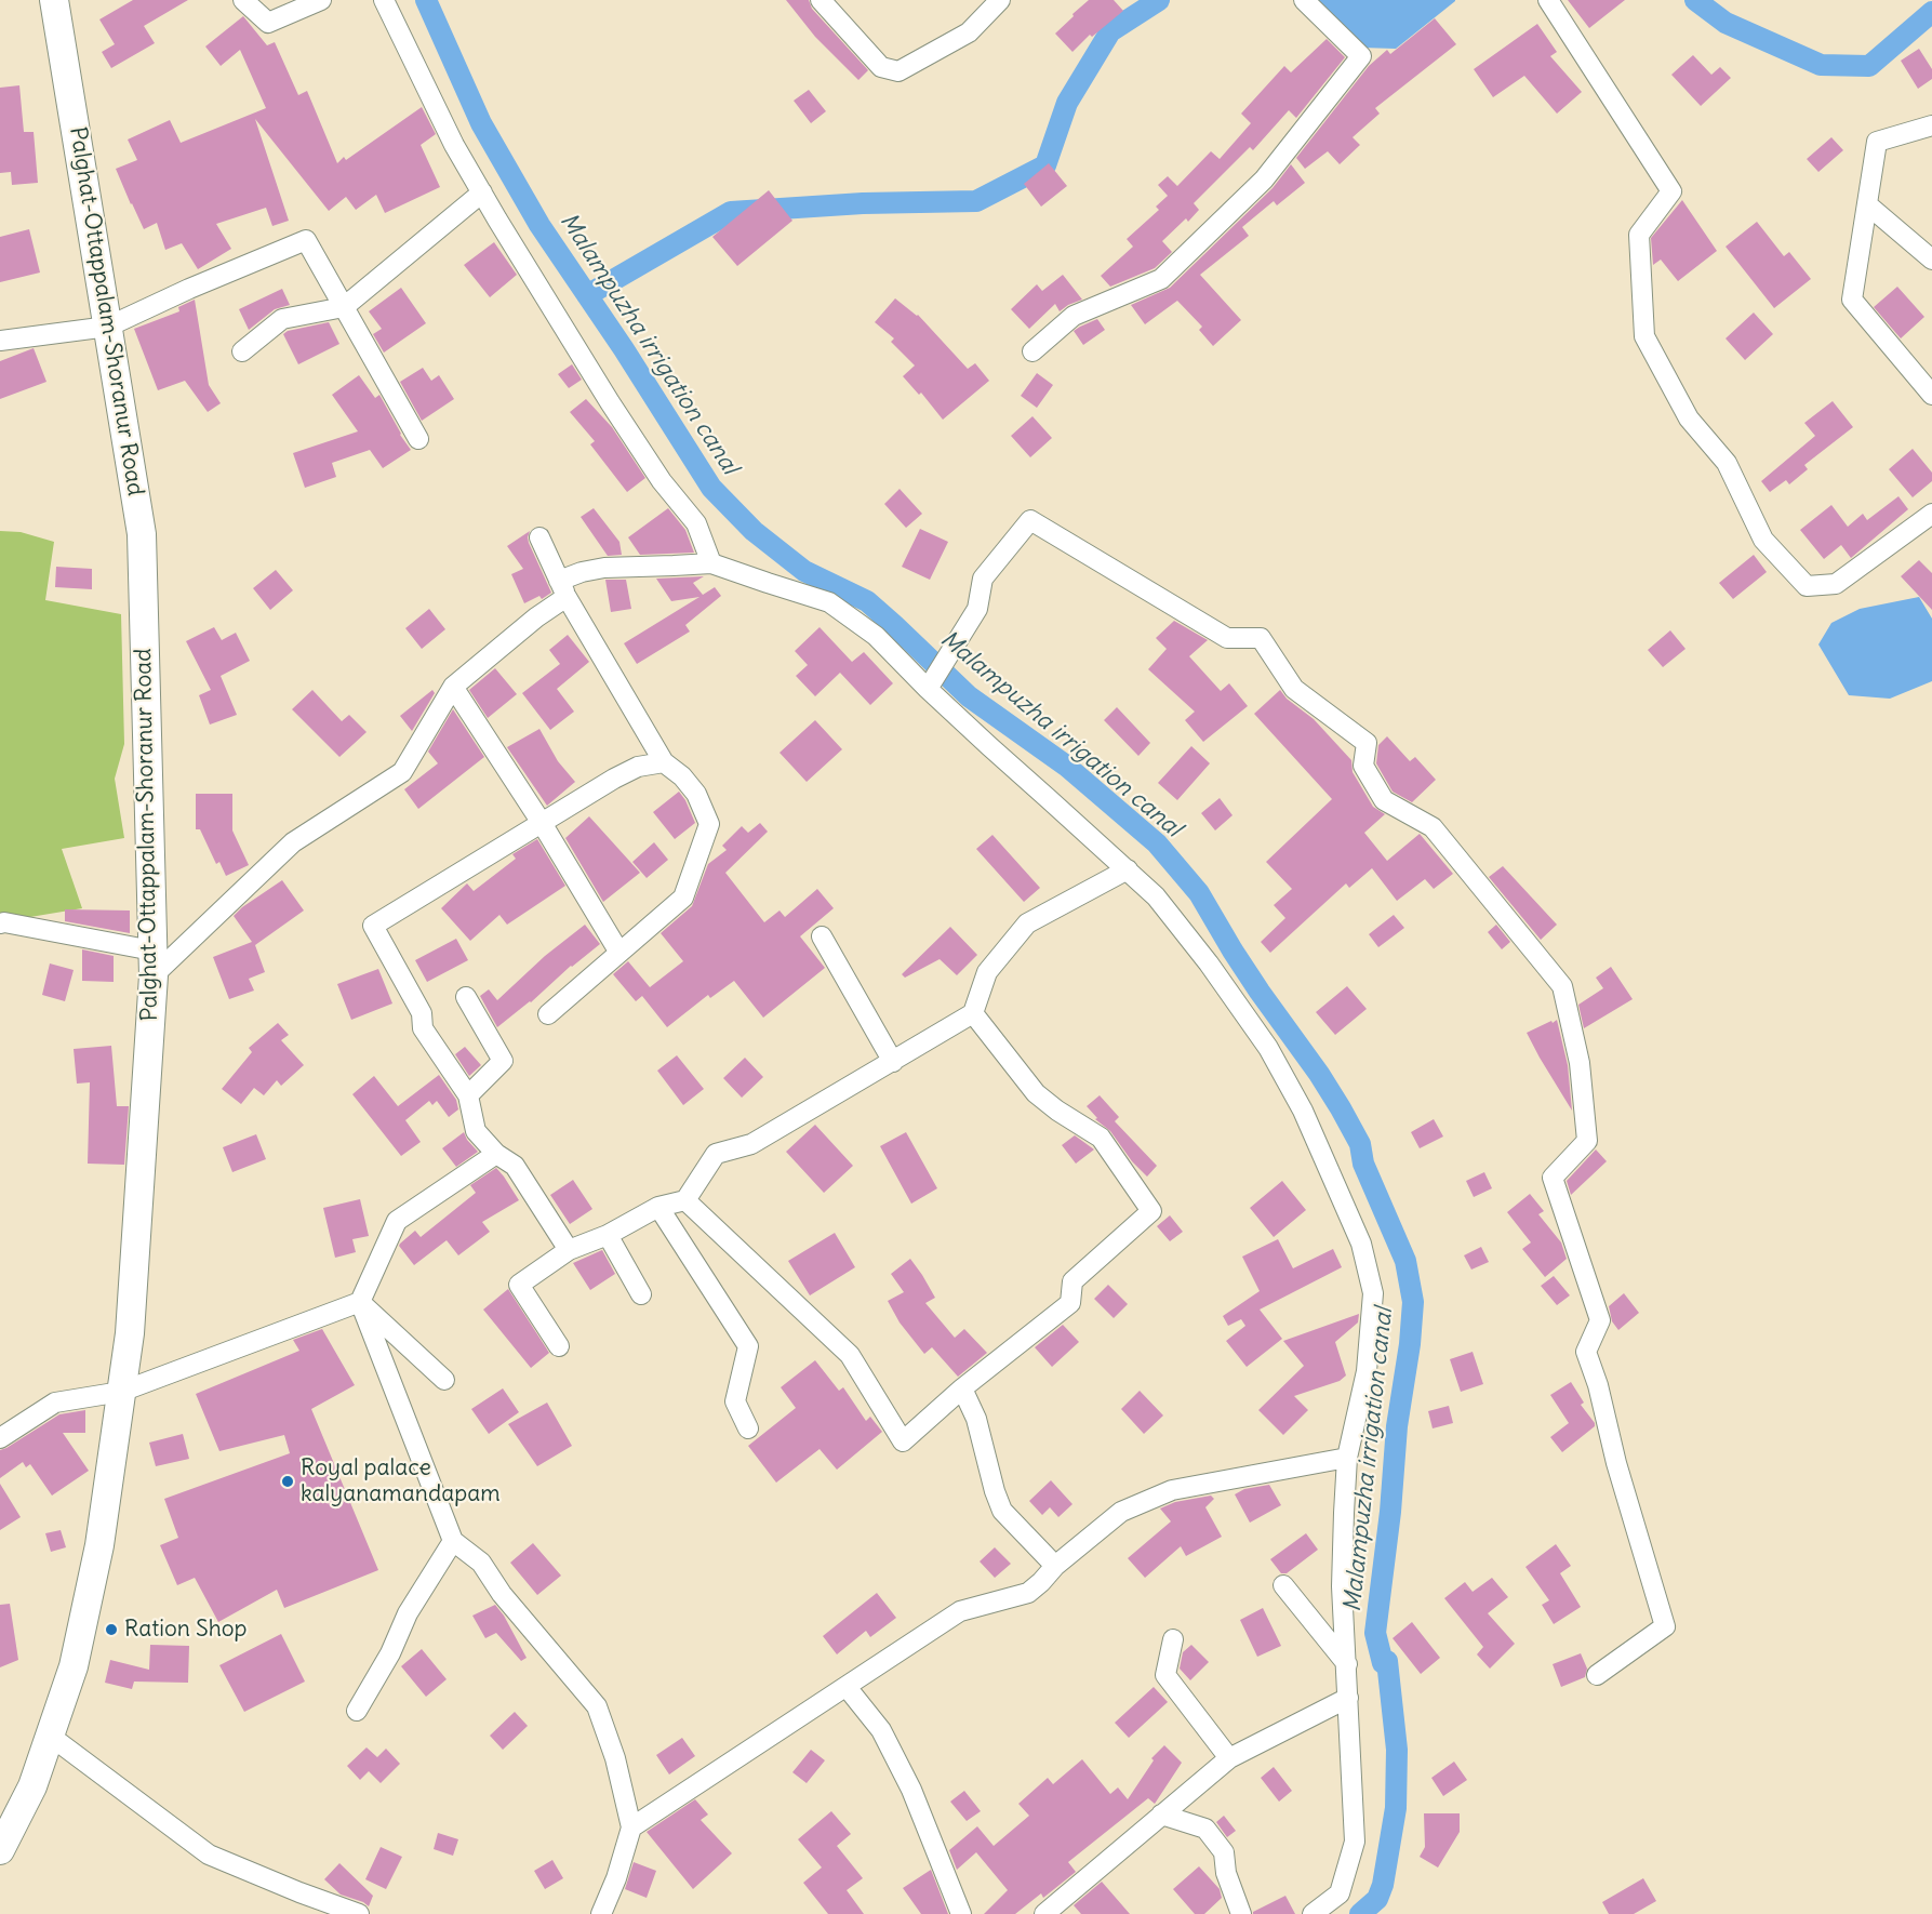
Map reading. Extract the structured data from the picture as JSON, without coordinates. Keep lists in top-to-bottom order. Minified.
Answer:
{"streets":{"main road":["Palghat-Ottappalam-Shoranur Road"]},"water":["Malampuzha irrigation canal"],"places":["Royal palace kalyanamandapam","Ration Shop"]}
